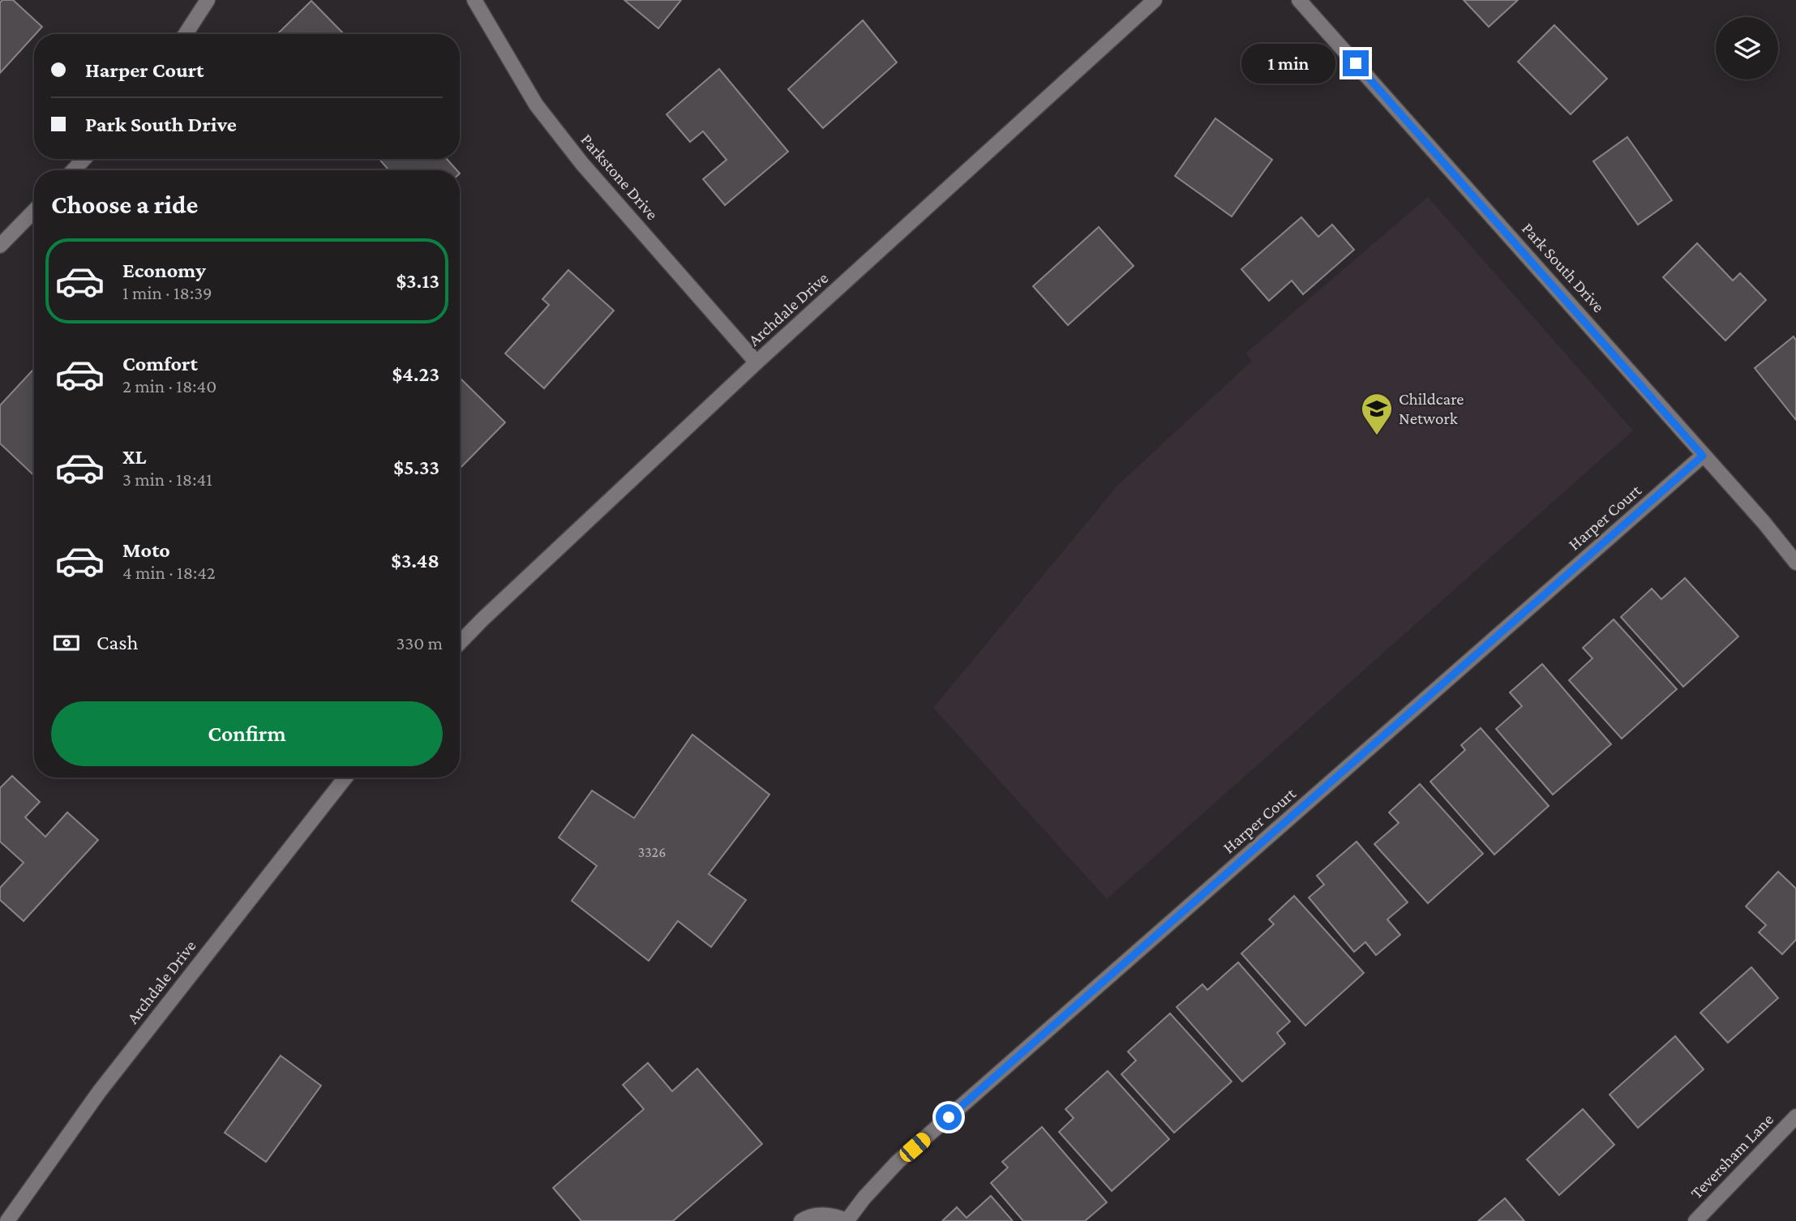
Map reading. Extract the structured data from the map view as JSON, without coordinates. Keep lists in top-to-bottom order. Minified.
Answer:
{"streets":{"street":["Parkstone Drive","Park South Drive","Archdale Drive","Harper Court","Teversham Lane"]},"crossings":[["Parkstone Drive","Archdale Drive"],["Park South Drive","Harper Court"]],"places":{"school or university":["Childcare Network"]},"house_numbers":["3326"],"page":{"banner":["Harper Court","Park South Drive"],"bubble":"1 min","heading":"Choose a ride","list":[{"name":"Economy","note":"1 min · 18:39","value":"$3.13"},{"name":"Comfort","note":"2 min · 18:40","value":"$4.23"},{"name":"XL","note":"3 min · 18:41","value":"$5.33"},{"name":"Moto","note":"4 min · 18:42","value":"$3.48"}],"pay":["Cash","330 m"],"buttons":"Confirm"}}
